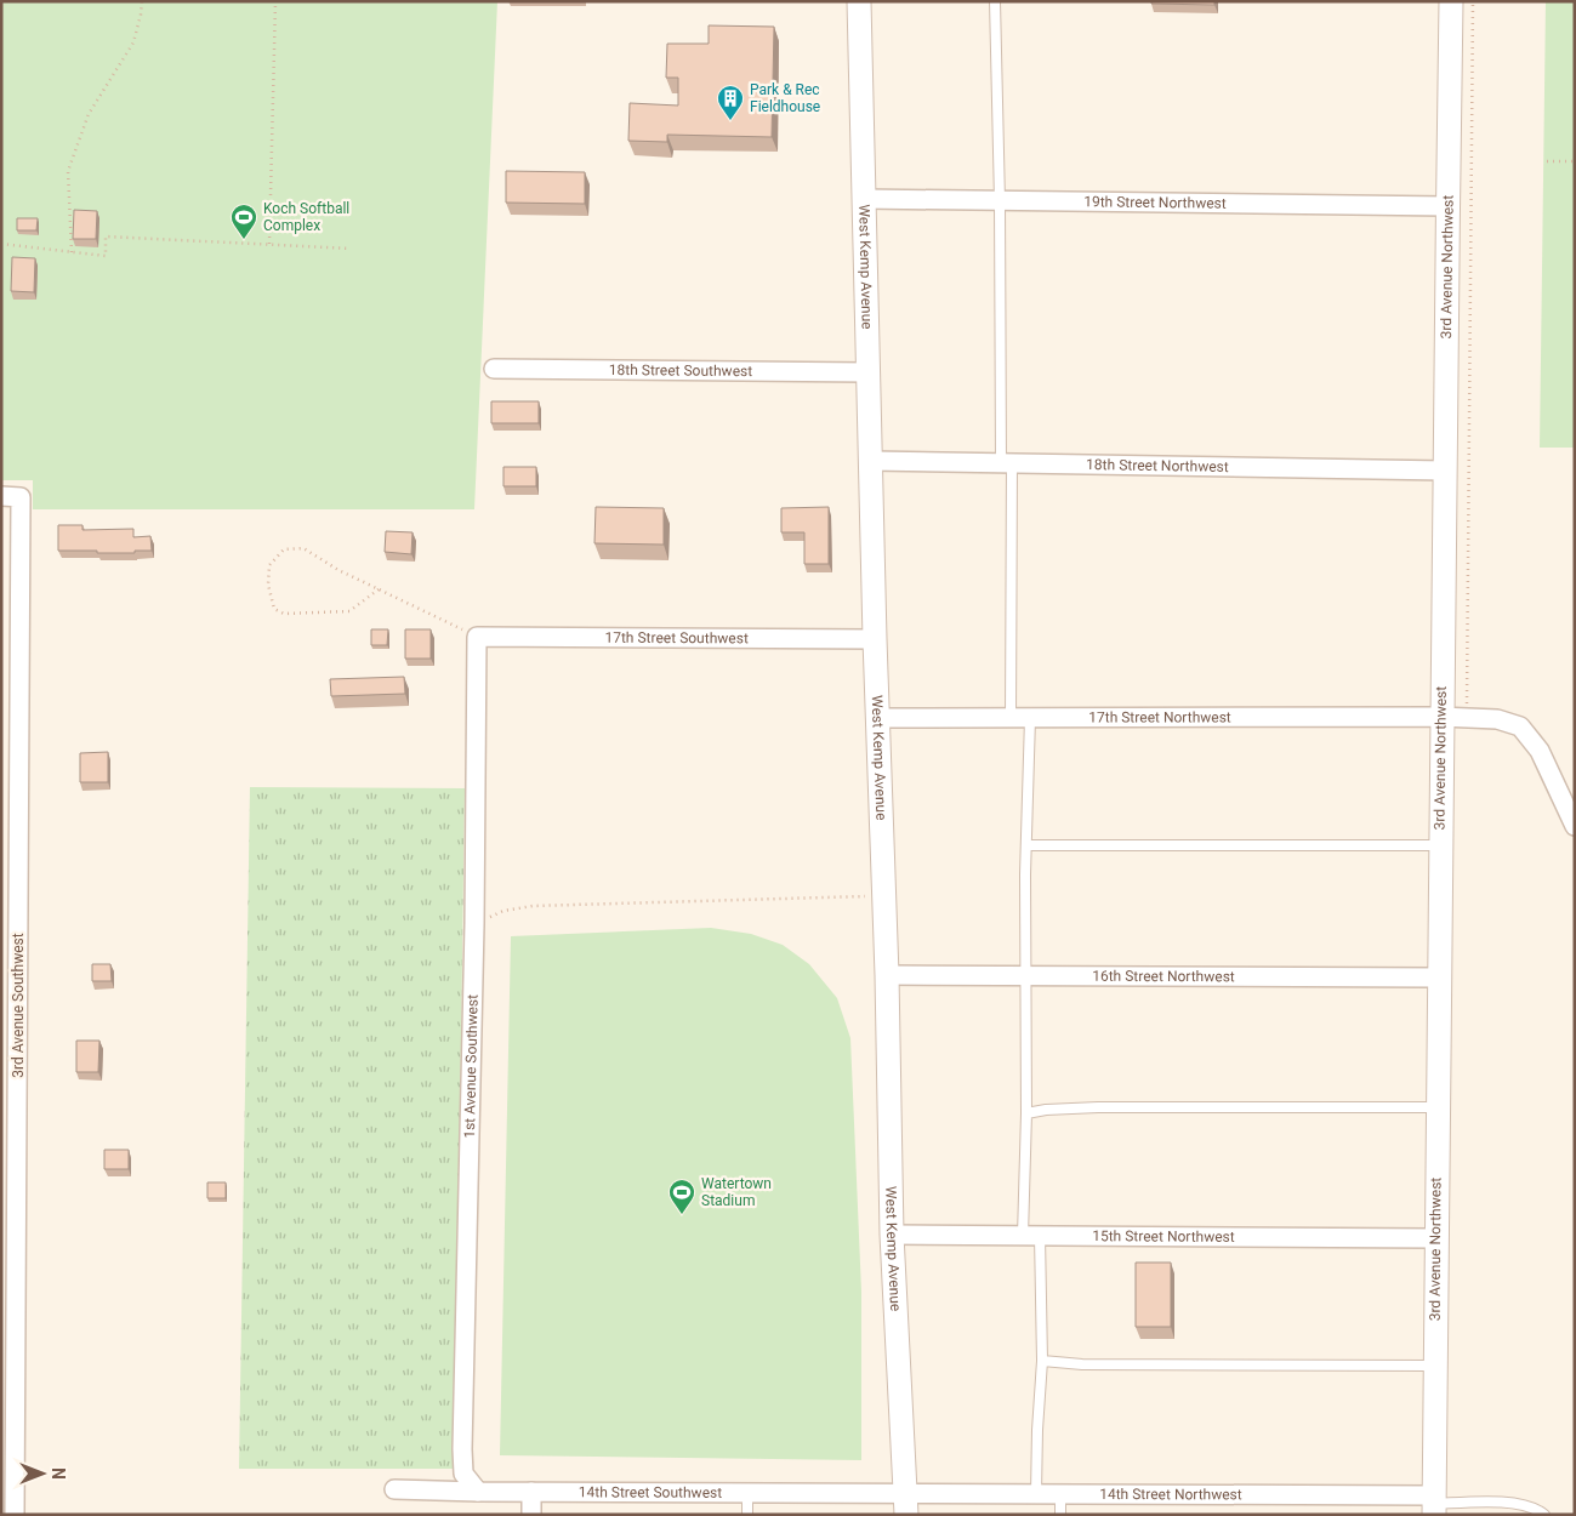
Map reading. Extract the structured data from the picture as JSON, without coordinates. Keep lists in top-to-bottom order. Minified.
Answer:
{"streets":{"street":["19th Street Northwest","West Kemp Avenue","3rd Avenue Northwest","18th Street Southwest","18th Street Northwest","17th Street Southwest","17th Street Northwest","16th Street Northwest","3rd Avenue Southwest","1st Avenue Southwest","15th Street Northwest","14th Street Southwest","14th Street Northwest"]},"crossings":[["19th Street Northwest","West Kemp Avenue"],["19th Street Northwest","3rd Avenue Northwest"],["West Kemp Avenue","18th Street Southwest"],["West Kemp Avenue","18th Street Northwest"],["West Kemp Avenue","17th Street Southwest"],["West Kemp Avenue","17th Street Northwest"],["West Kemp Avenue","16th Street Northwest"],["West Kemp Avenue","15th Street Northwest"],["West Kemp Avenue","14th Street Southwest"],["West Kemp Avenue","14th Street Northwest"],["3rd Avenue Northwest","18th Street Northwest"],["3rd Avenue Northwest","17th Street Northwest"],["3rd Avenue Northwest","16th Street Northwest"],["3rd Avenue Northwest","15th Street Northwest"],["3rd Avenue Northwest","14th Street Northwest"],["17th Street Southwest","1st Avenue Southwest"],["1st Avenue Southwest","14th Street Southwest"],["14th Street Southwest","14th Street Northwest"]],"places":{"building":["Park & Rec Fieldhouse"],"sports":["Koch Softball Complex","Watertown Stadium"]},"north":"right"}
